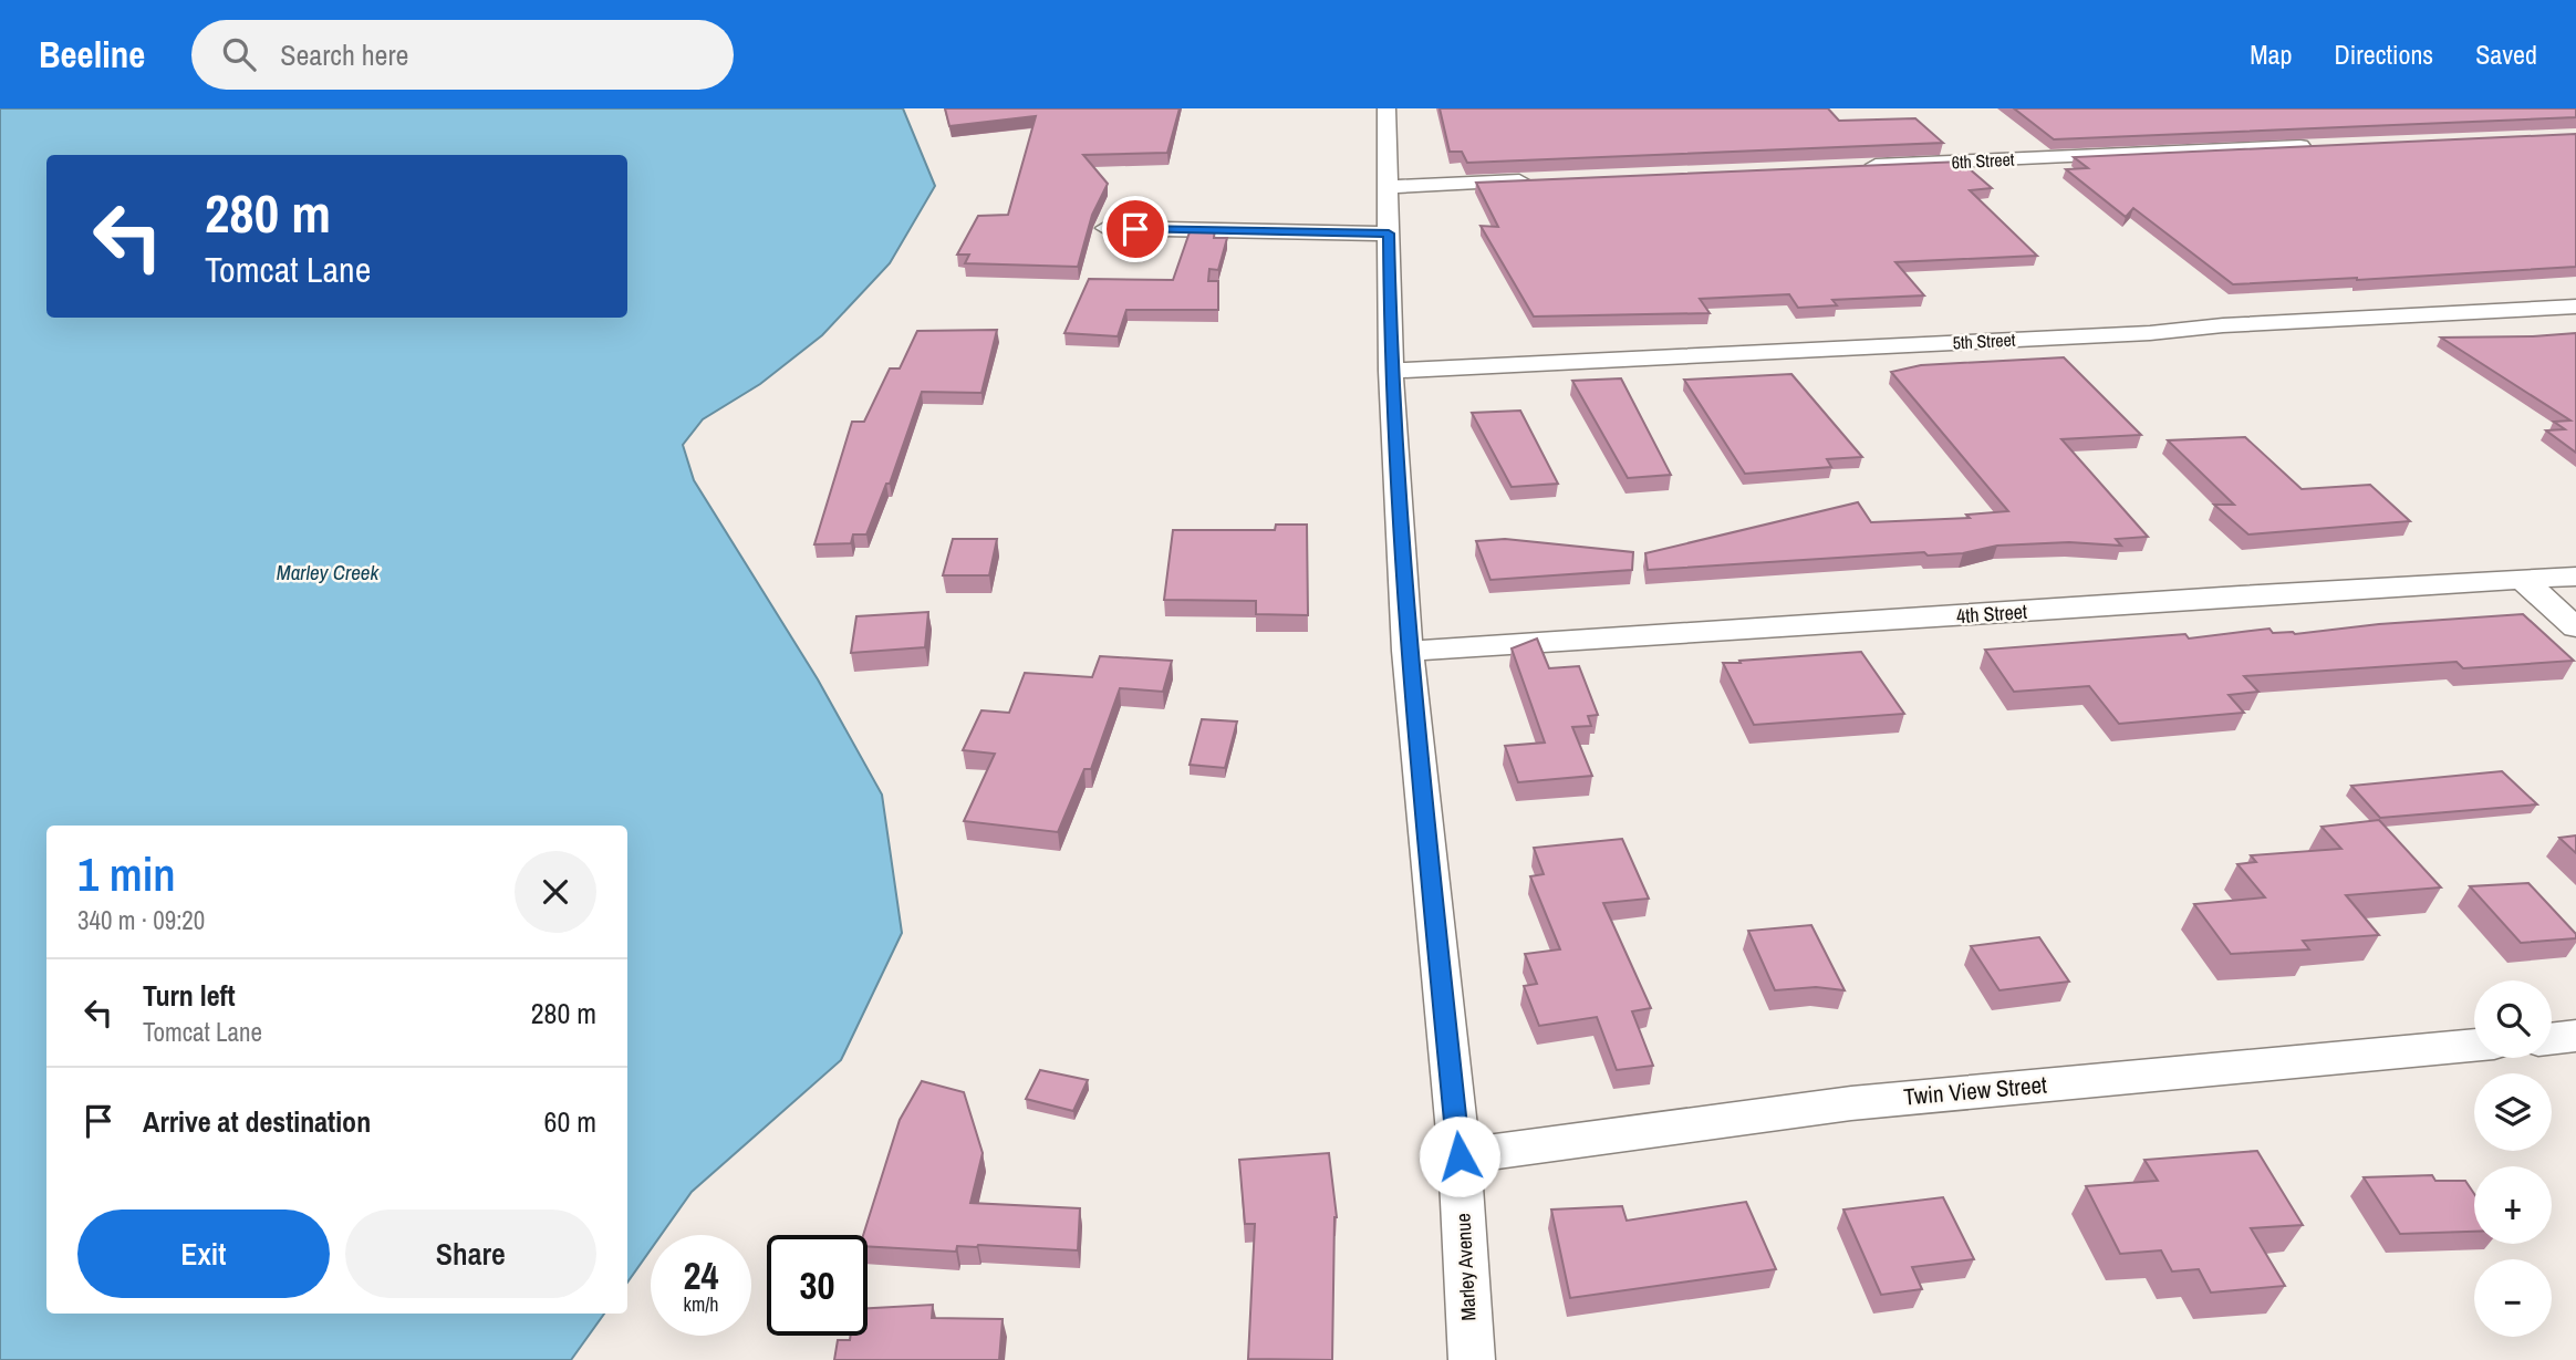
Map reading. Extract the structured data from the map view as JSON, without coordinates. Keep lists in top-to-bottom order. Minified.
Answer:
{"streets":{"street":["6th Street","5th Street","4th Street","Twin View Street","Marley Avenue"]},"crossings":[["5th Street","Marley Avenue"],["4th Street","Marley Avenue"],["Twin View Street","Marley Avenue"]],"water":["Marley Creek"],"page":{"header":"Beeline","search":"Search here","nav":["Map","Directions","Saved"],"turn":["280 m","Tomcat Lane"],"heading":["1 min","340 m · 09:20"],"list":[{"name":"Turn left","note":"Tomcat Lane","value":"280 m"},{"name":"Arrive at destination","value":"60 m"}],"map_buttons":["+","−"],"buttons":["Exit","Share"],"speed":"24 km/h","limit":"30"}}
